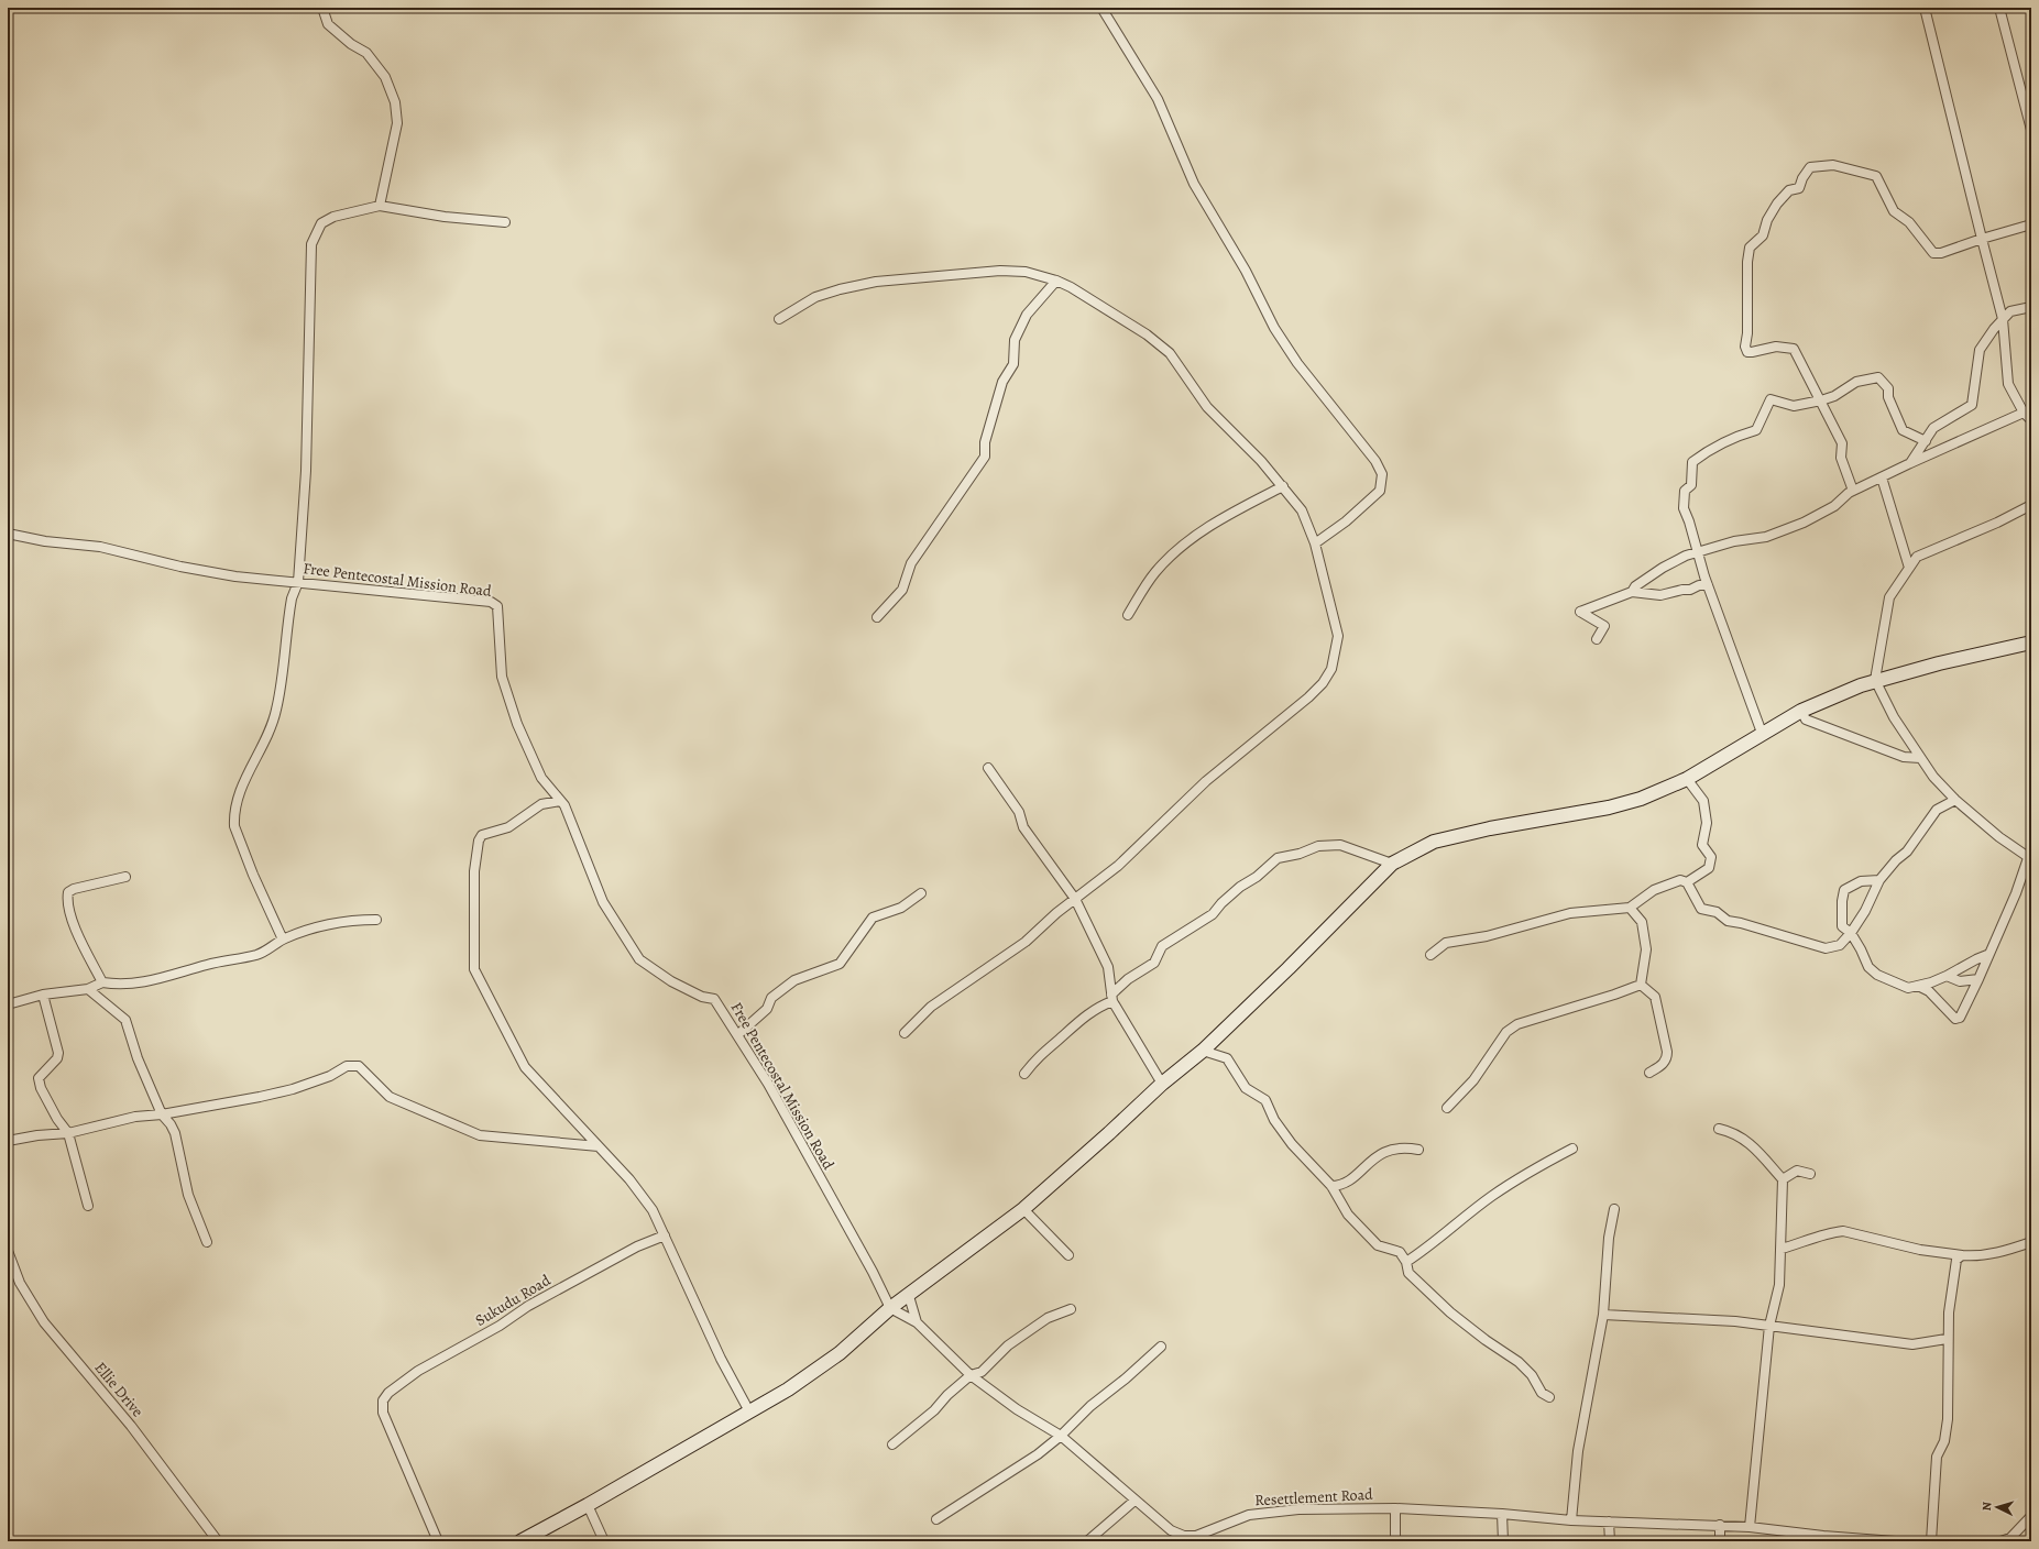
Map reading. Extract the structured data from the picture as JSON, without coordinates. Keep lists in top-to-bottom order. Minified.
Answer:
{"streets":{"street":["Free Pentecostal Mission Road","Sukudu Road","Ellie Drive","Resettlement Road"]},"crossings":[["Free Pentecostal Mission Road","Resettlement Road"]],"north":"left"}
